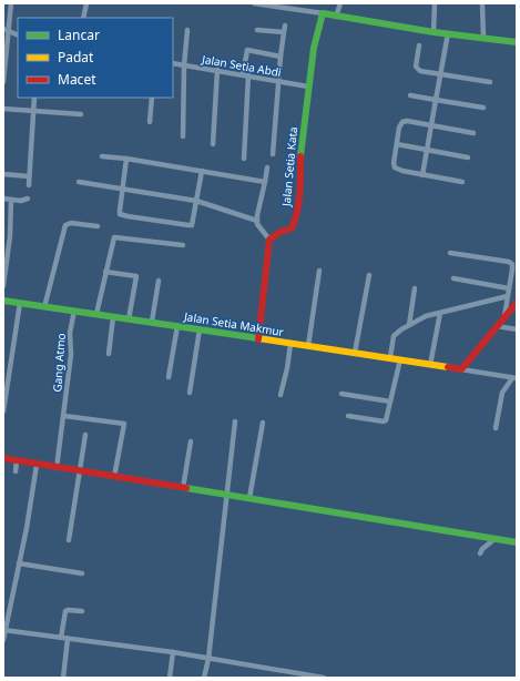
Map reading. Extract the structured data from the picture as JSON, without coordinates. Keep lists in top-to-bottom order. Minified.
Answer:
{"streets":{"street":["Jalan Setia Abdi","Jalan Setia Kata","Jalan Setia Makmur","Gang Atmo"]},"crossings":[["Jalan Setia Abdi","Jalan Setia Kata"],["Jalan Setia Makmur","Gang Atmo"]],"legend":["Lancar","Padat","Macet"]}
